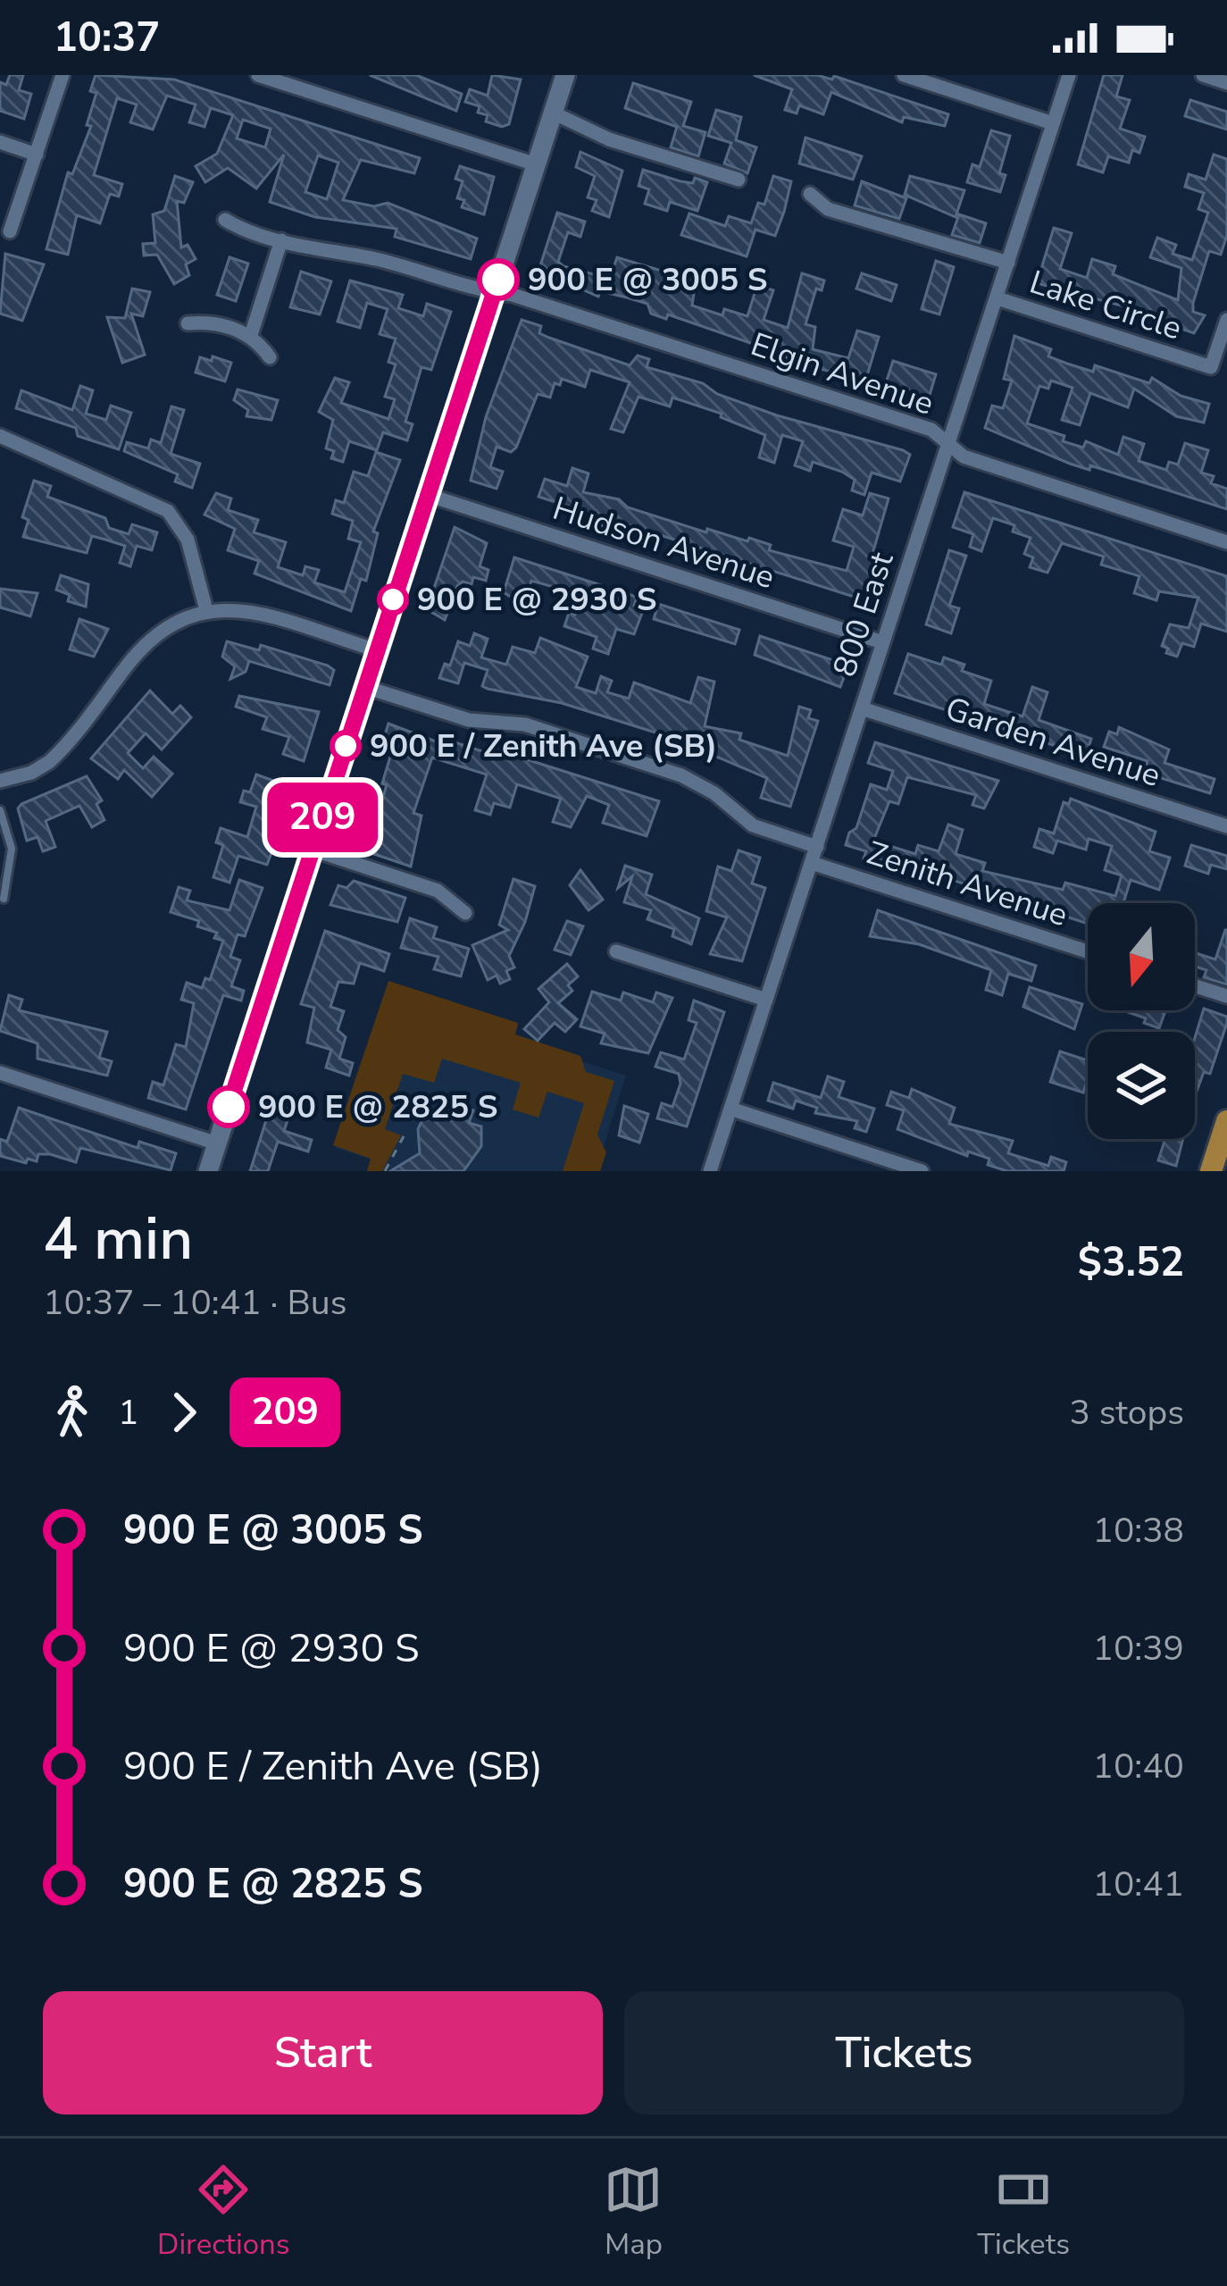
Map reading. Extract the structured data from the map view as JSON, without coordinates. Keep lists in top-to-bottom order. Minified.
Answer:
{"streets":{"street":["Lake Circle","Elgin Avenue","Hudson Avenue","800 East","Garden Avenue","Zenith Avenue"]},"crossings":[["Lake Circle","800 East"],["Elgin Avenue","800 East"],["Hudson Avenue","800 East"],["800 East","Garden Avenue"],["800 East","Zenith Avenue"]],"places":["900 E @ 3005 S","900 E @ 2930 S","900 E / Zenith Ave (SB)","900 E @ 2825 S"],"lines":["bus line 209"],"north":"bottom","page":{"status":"10:37","on_map":"209","heading":["4 min","10:37 – 10:41 · Bus","$3.52"],"legs":["1","209","3 stops"],"list":[{"name":"900 E @ 3005 S","value":"10:38"},{"name":"900 E @ 2930 S","value":"10:39"},{"name":"900 E / Zenith Ave (SB)","value":"10:40"},{"name":"900 E @ 2825 S","value":"10:41"}],"buttons":["Start","Tickets"],"tabs":["Directions","Map","Tickets"]}}
